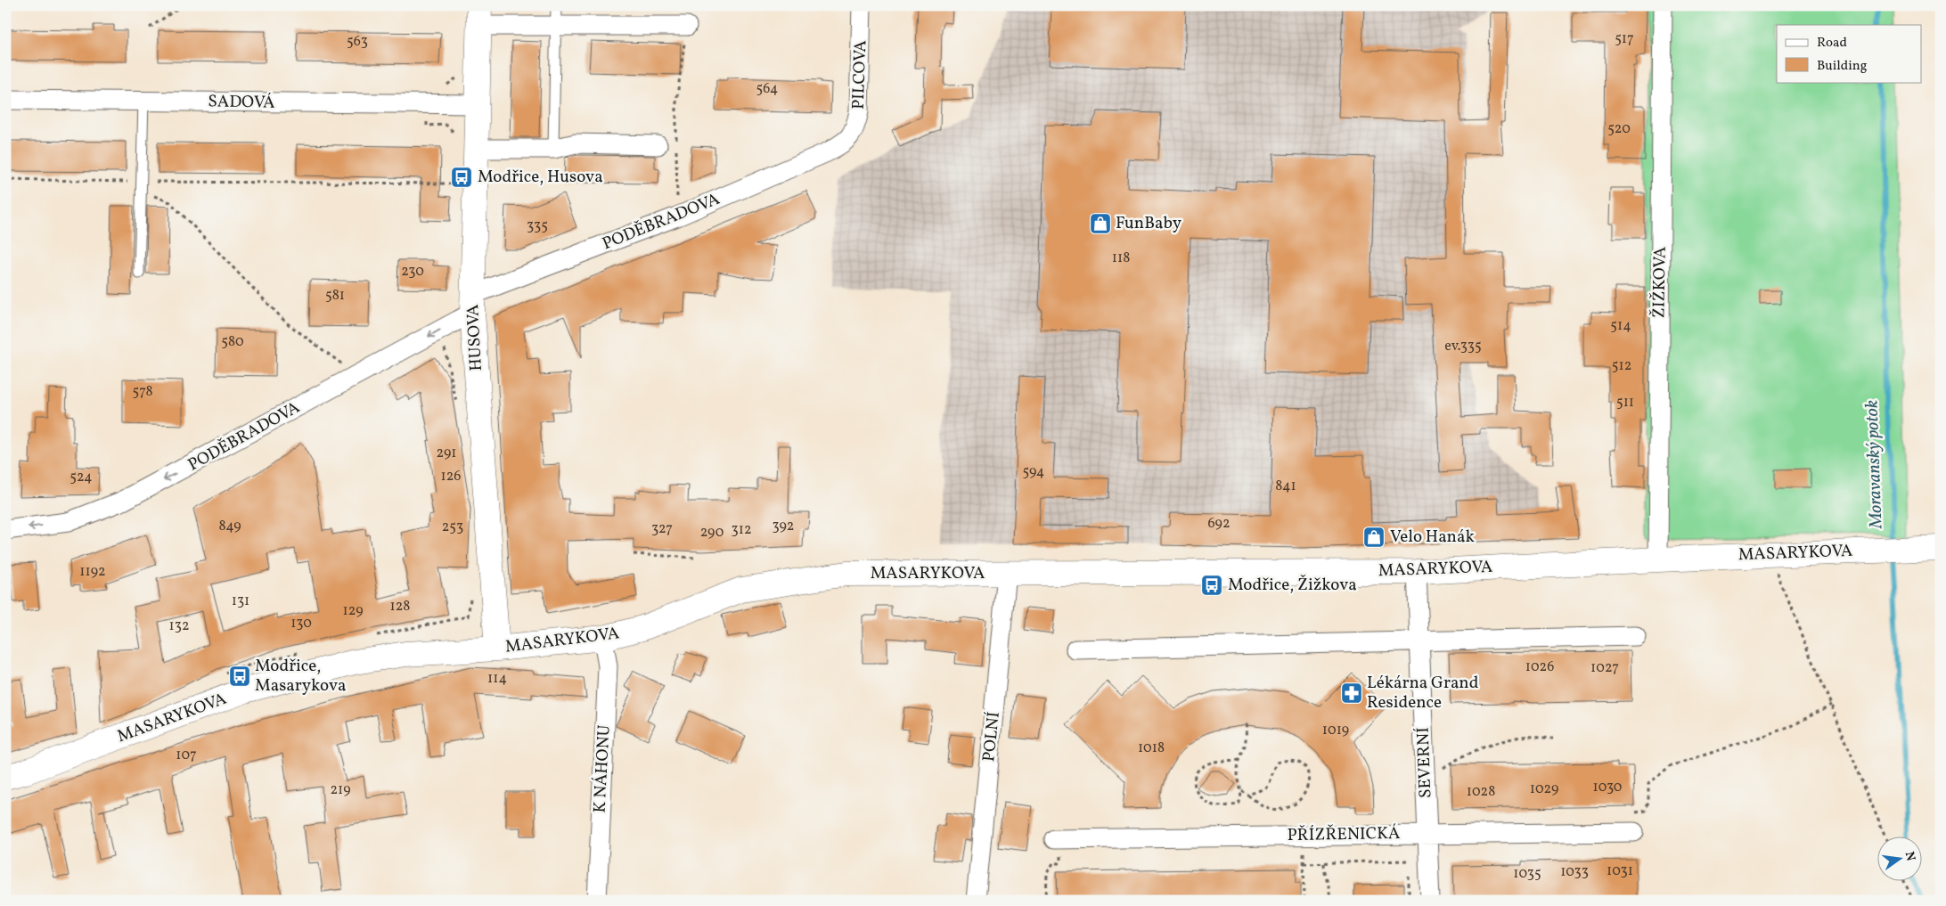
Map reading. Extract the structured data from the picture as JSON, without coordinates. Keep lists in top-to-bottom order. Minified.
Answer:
{"streets":{"street":["PILCOVA","SADOVÁ","PODĚBRADOVA","ŽIŽKOVA","HUSOVA","MASARYKOVA","POLNÍ","SEVERNÍ","K NÁHONU","PŘÍZŘENICKÁ"]},"crossings":[["PILCOVA","PODĚBRADOVA"],["SADOVÁ","HUSOVA"],["PODĚBRADOVA","HUSOVA"],["ŽIŽKOVA","MASARYKOVA"],["HUSOVA","MASARYKOVA"],["MASARYKOVA","POLNÍ"],["MASARYKOVA","SEVERNÍ"],["MASARYKOVA","K NÁHONU"],["SEVERNÍ","PŘÍZŘENICKÁ"]],"one_way":["PODĚBRADOVA"],"water":["Moravanský potok"],"places":{"bus stop":["Modřice, Husova","Modřice, Žižkova","Modřice, Masarykova"],"shop":["FunBaby","Velo Hanák"],"pharmacy":["Lékárna Grand Residence"]},"house_numbers":["517","563","564","520","335","118","230","581","514","580","ev.335","512","578","511","291","594","126","524","841","692","849","392","253","327","312","290","1192","131","128","129","130","132","1026","1027","114","1019","1018","107","1030","1029","219","1028","1031","1033","1035"],"legend":["Road","Building"],"north":"right"}
